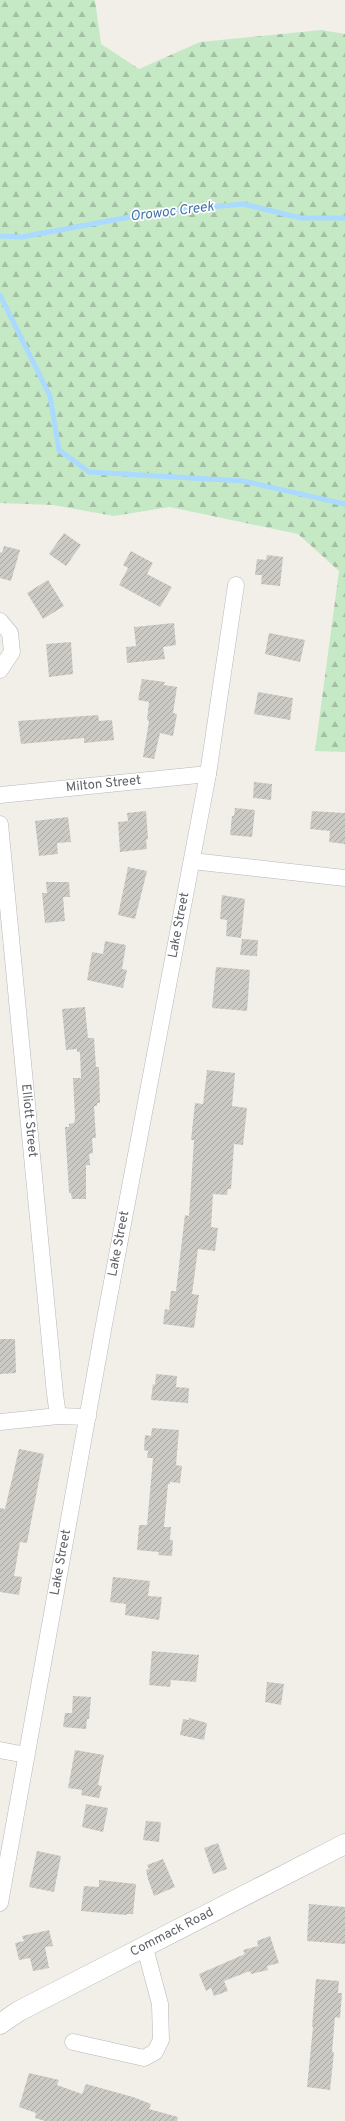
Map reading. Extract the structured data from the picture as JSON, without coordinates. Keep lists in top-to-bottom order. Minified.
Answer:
{"streets":{"street":["Milton Street","Lake Street","Elliott Street","Commack Road"]},"crossings":[["Milton Street","Lake Street"]],"water":["Orowoc Creek"]}
